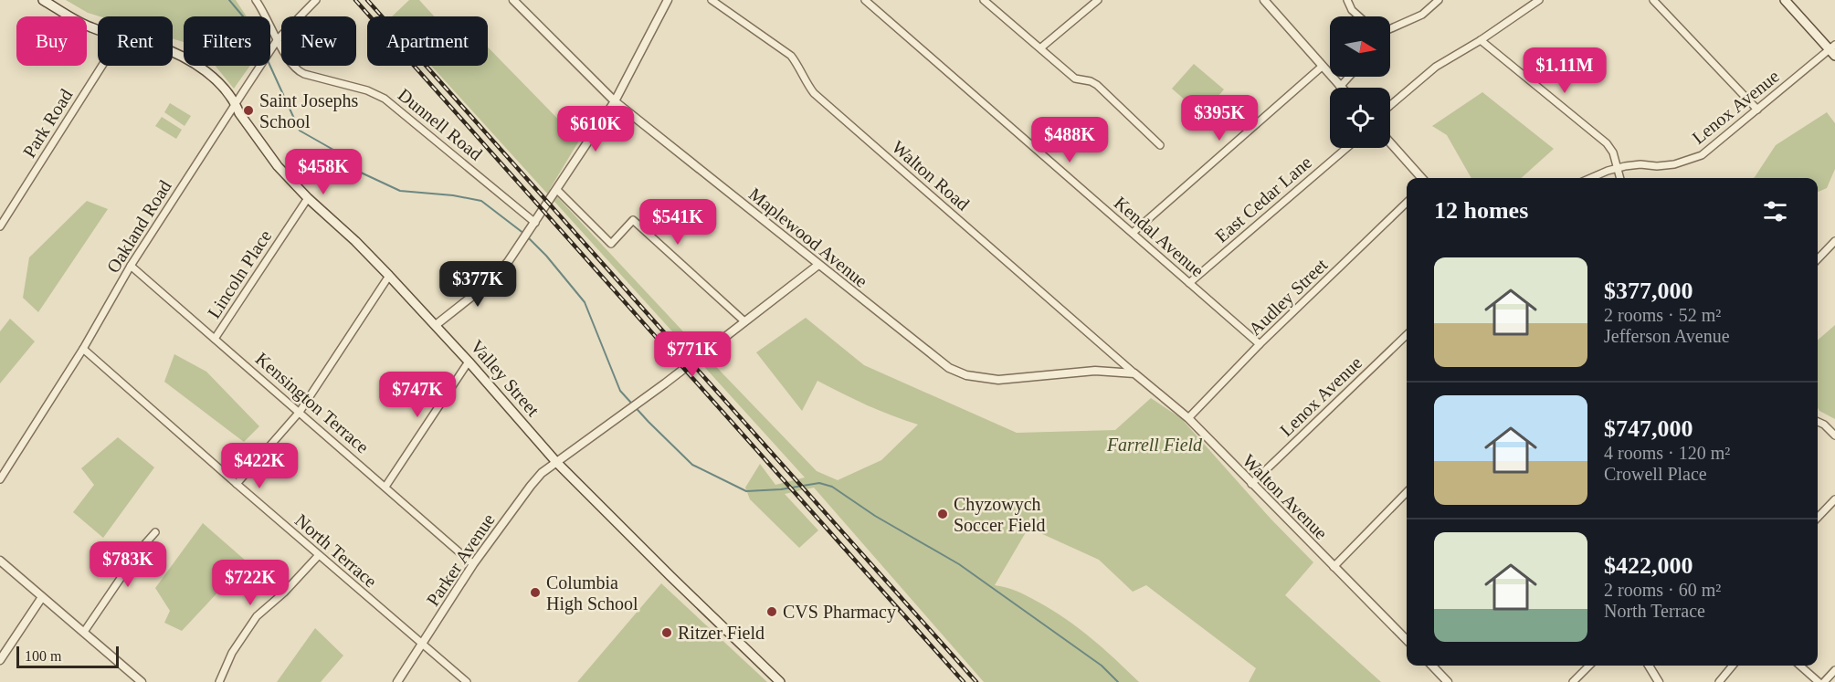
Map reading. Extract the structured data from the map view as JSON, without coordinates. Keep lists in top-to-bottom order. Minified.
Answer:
{"streets":{"main road":["Valley Street"],"street":["Lenox Avenue","Park Road","Dunnell Road","Walton Road","East Cedar Lane","Oakland Road","Kendal Avenue","Maplewood Avenue","Lincoln Place","Audley Street","Kensington Terrace","Walton Avenue","North Terrace","Parker Avenue"]},"crossings":[["Lenox Avenue","Walton Avenue"],["Dunnell Road","Oakland Road"],["Walton Road","Maplewood Avenue"],["Walton Road","Walton Avenue"],["East Cedar Lane","Kendal Avenue"],["Oakland Road","Valley Street"],["Oakland Road","Kensington Terrace"],["Oakland Road","North Terrace"],["Kendal Avenue","Audley Street"],["Maplewood Avenue","Walton Avenue"],["Maplewood Avenue","Parker Avenue"],["Lincoln Place","Valley Street"],["Lincoln Place","Kensington Terrace"],["Audley Street","Walton Avenue"],["Valley Street","Parker Avenue"],["Kensington Terrace","Parker Avenue"],["North Terrace","Parker Avenue"]],"parks":["Farrell Field"],"places":["Saint Josephs School","Chyzowych Soccer Field","Columbia High School","CVS Pharmacy","Ritzer Field"],"scale_bar":"100 m","north":"right","page":{"chip":["Buy","Rent","Filters","New","Apartment"],"price":["$1.11M","$395K","$610K","$488K","$458K","$541K","$377K","$771K","$747K","$422K","$783K","$722K"],"heading":"12 homes","list":[{"name":"$377,000","note":"2 rooms · 52 m² · Jefferson Avenue"},{"name":"$747,000","note":"4 rooms · 120 m² · Crowell Place"},{"name":"$422,000","note":"2 rooms · 60 m² · North Terrace"}],"scale":"100 m"}}
